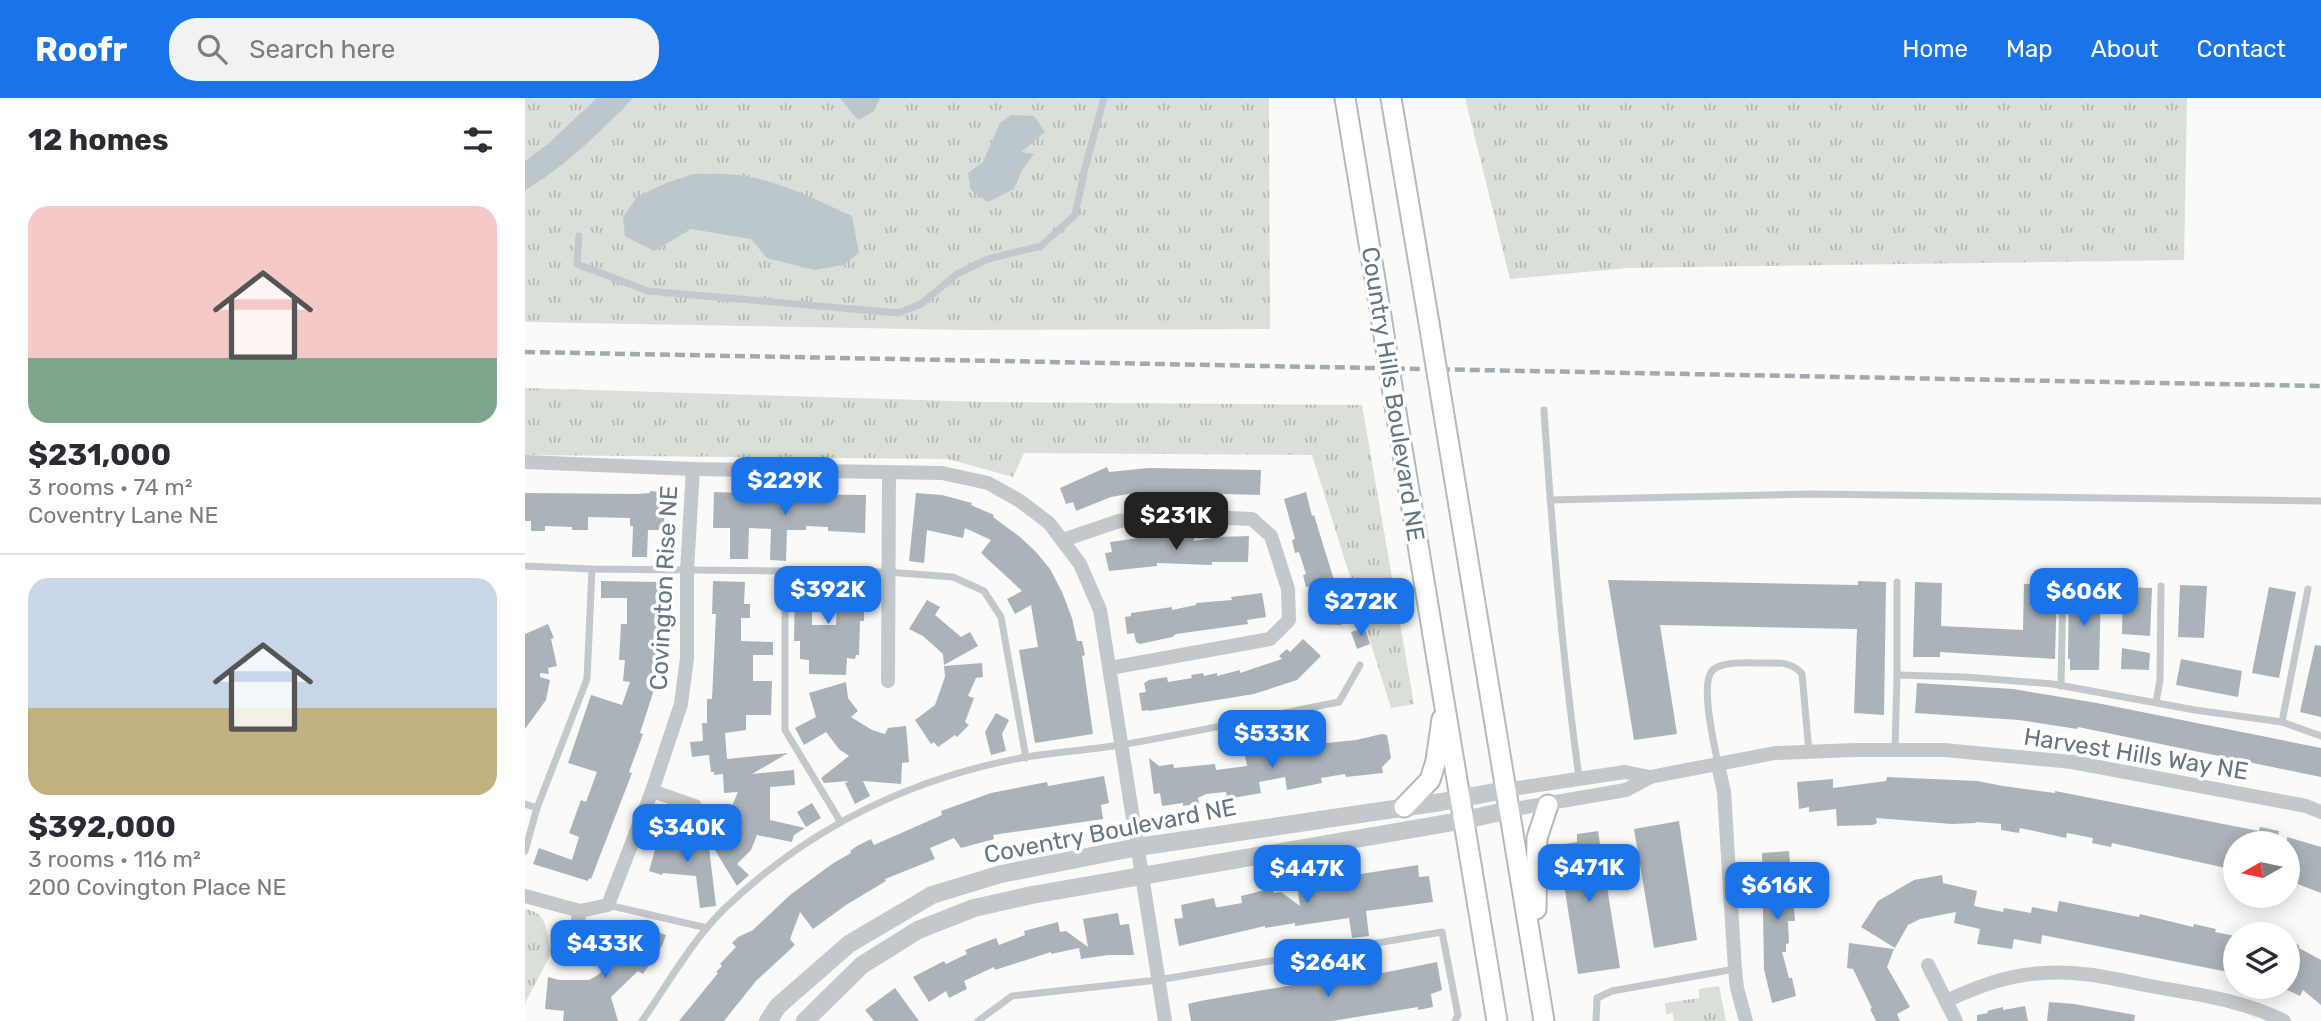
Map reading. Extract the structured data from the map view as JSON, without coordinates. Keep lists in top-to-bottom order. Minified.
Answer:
{"streets":{"main road":["Country Hills Boulevard NE"],"street":["Covington Rise NE","Harvest Hills Way NE","Coventry Boulevard NE"]},"crossings":[["Country Hills Boulevard NE","Harvest Hills Way NE"],["Country Hills Boulevard NE","Coventry Boulevard NE"],["Harvest Hills Way NE","Coventry Boulevard NE"]],"north":"left","page":{"header":"Roofr","search":"Search here","nav":["Home","Map","About","Contact"],"heading":"12 homes","list":[{"name":"$231,000","note":"3 rooms · 74 m² · Coventry Lane NE"},{"name":"$392,000","note":"3 rooms · 116 m² · 200 Covington Place NE"}],"price":["$229K","$231K","$392K","$606K","$272K","$533K","$340K","$471K","$447K","$616K","$433K","$264K"]}}
